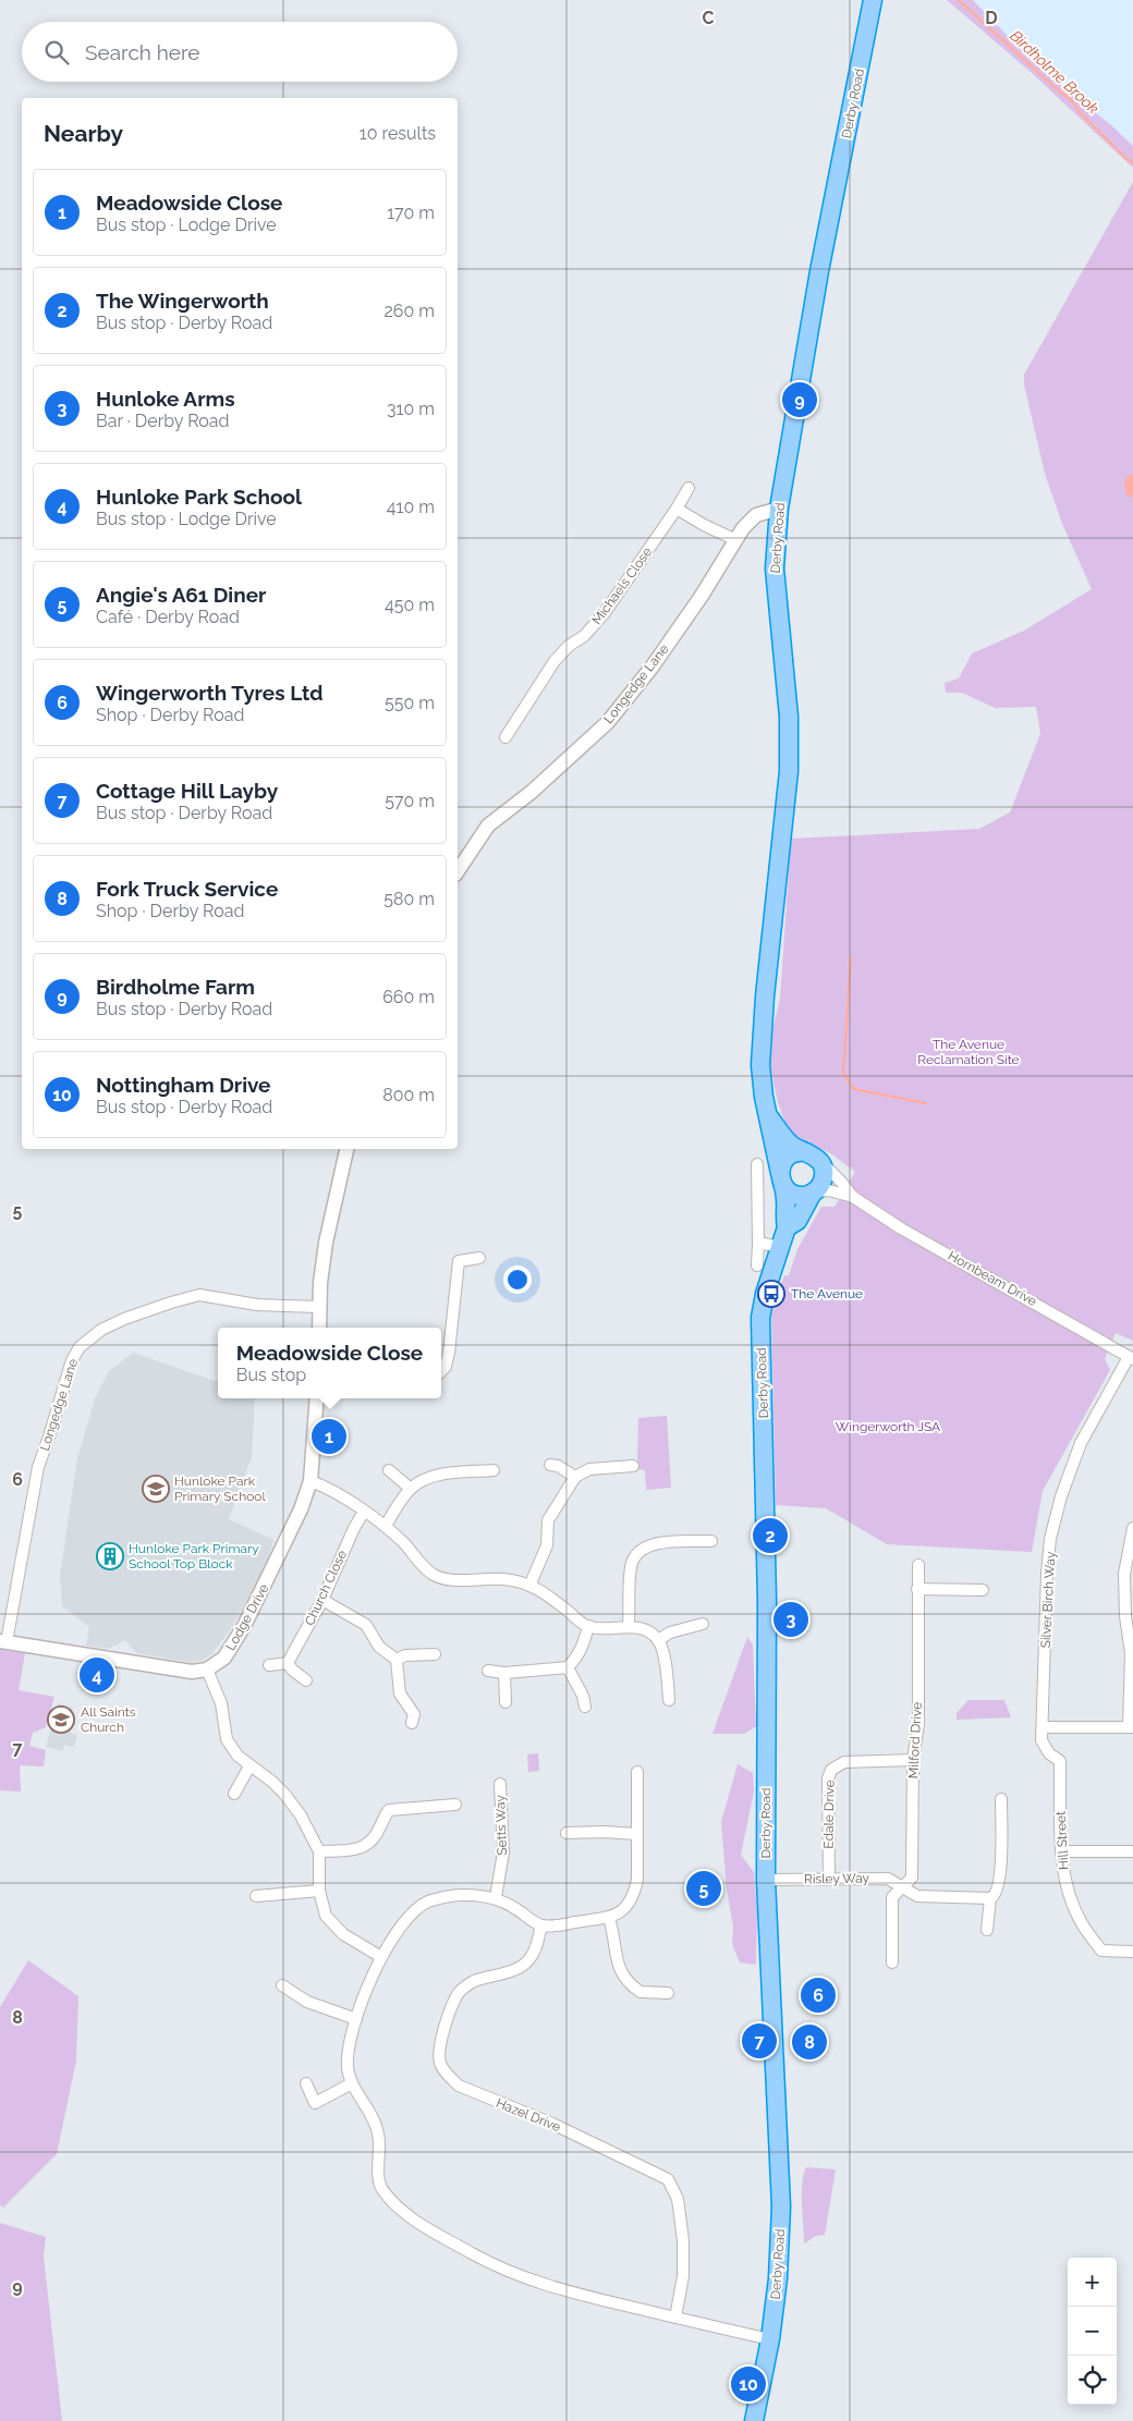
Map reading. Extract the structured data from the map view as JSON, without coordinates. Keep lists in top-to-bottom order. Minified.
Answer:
{"streets":{"highway":["Derby Road"],"street":["Michaels Close","Longedge Lane","Hornbeam Drive","Church Close","Silver Birch Way","Lodge Drive","Milford Drive","Edale Drive","Setts Way","Hill Street","Risley Way","Hazel Drive"]},"crossings":[["Derby Road","Longedge Lane"],["Derby Road","Hornbeam Drive"],["Derby Road","Risley Way"],["Hornbeam Drive","Silver Birch Way"],["Silver Birch Way","Hill Street"],["Milford Drive","Edale Drive"],["Milford Drive","Risley Way"],["Edale Drive","Risley Way"]],"water":["Birdholme Brook"],"parks":["The Avenue Reclamation Site","Wingerworth JSA"],"places":{"bus stop":["The Avenue"],"school or university":["Hunloke Park Primary School","All Saints Church"],"building":["Hunloke Park Primary School Top Block"]},"page":{"search":"Search here","heading":["Nearby","10 results"],"list":[{"mark":"1","name":"Meadowside Close","note":"Bus stop · Lodge Drive","value":"170 m"},{"mark":"2","name":"The Wingerworth","note":"Bus stop · Derby Road","value":"260 m"},{"mark":"3","name":"Hunloke Arms","note":"Bar · Derby Road","value":"310 m"},{"mark":"4","name":"Hunloke Park School","note":"Bus stop · Lodge Drive","value":"410 m"},{"mark":"5","name":"Angie's A61 Diner","note":"Café · Derby Road","value":"450 m"},{"mark":"6","name":"Wingerworth Tyres Ltd","note":"Shop · Derby Road","value":"550 m"},{"mark":"7","name":"Cottage Hill Layby","note":"Bus stop · Derby Road","value":"570 m"},{"mark":"8","name":"Fork Truck Service","note":"Shop · Derby Road","value":"580 m"},{"mark":"9","name":"Birdholme Farm","note":"Bus stop · Derby Road","value":"660 m"},{"mark":"10","name":"Nottingham Drive","note":"Bus stop · Derby Road","value":"800 m"}],"pins":["9","1","2","3","4","5","6","7","8","10"],"popup":["Meadowside Close","Bus stop"],"map_buttons":["+","−"]},"grid":{"columns":["C","D"],"rows":["5","6","7","8","9"]}}
